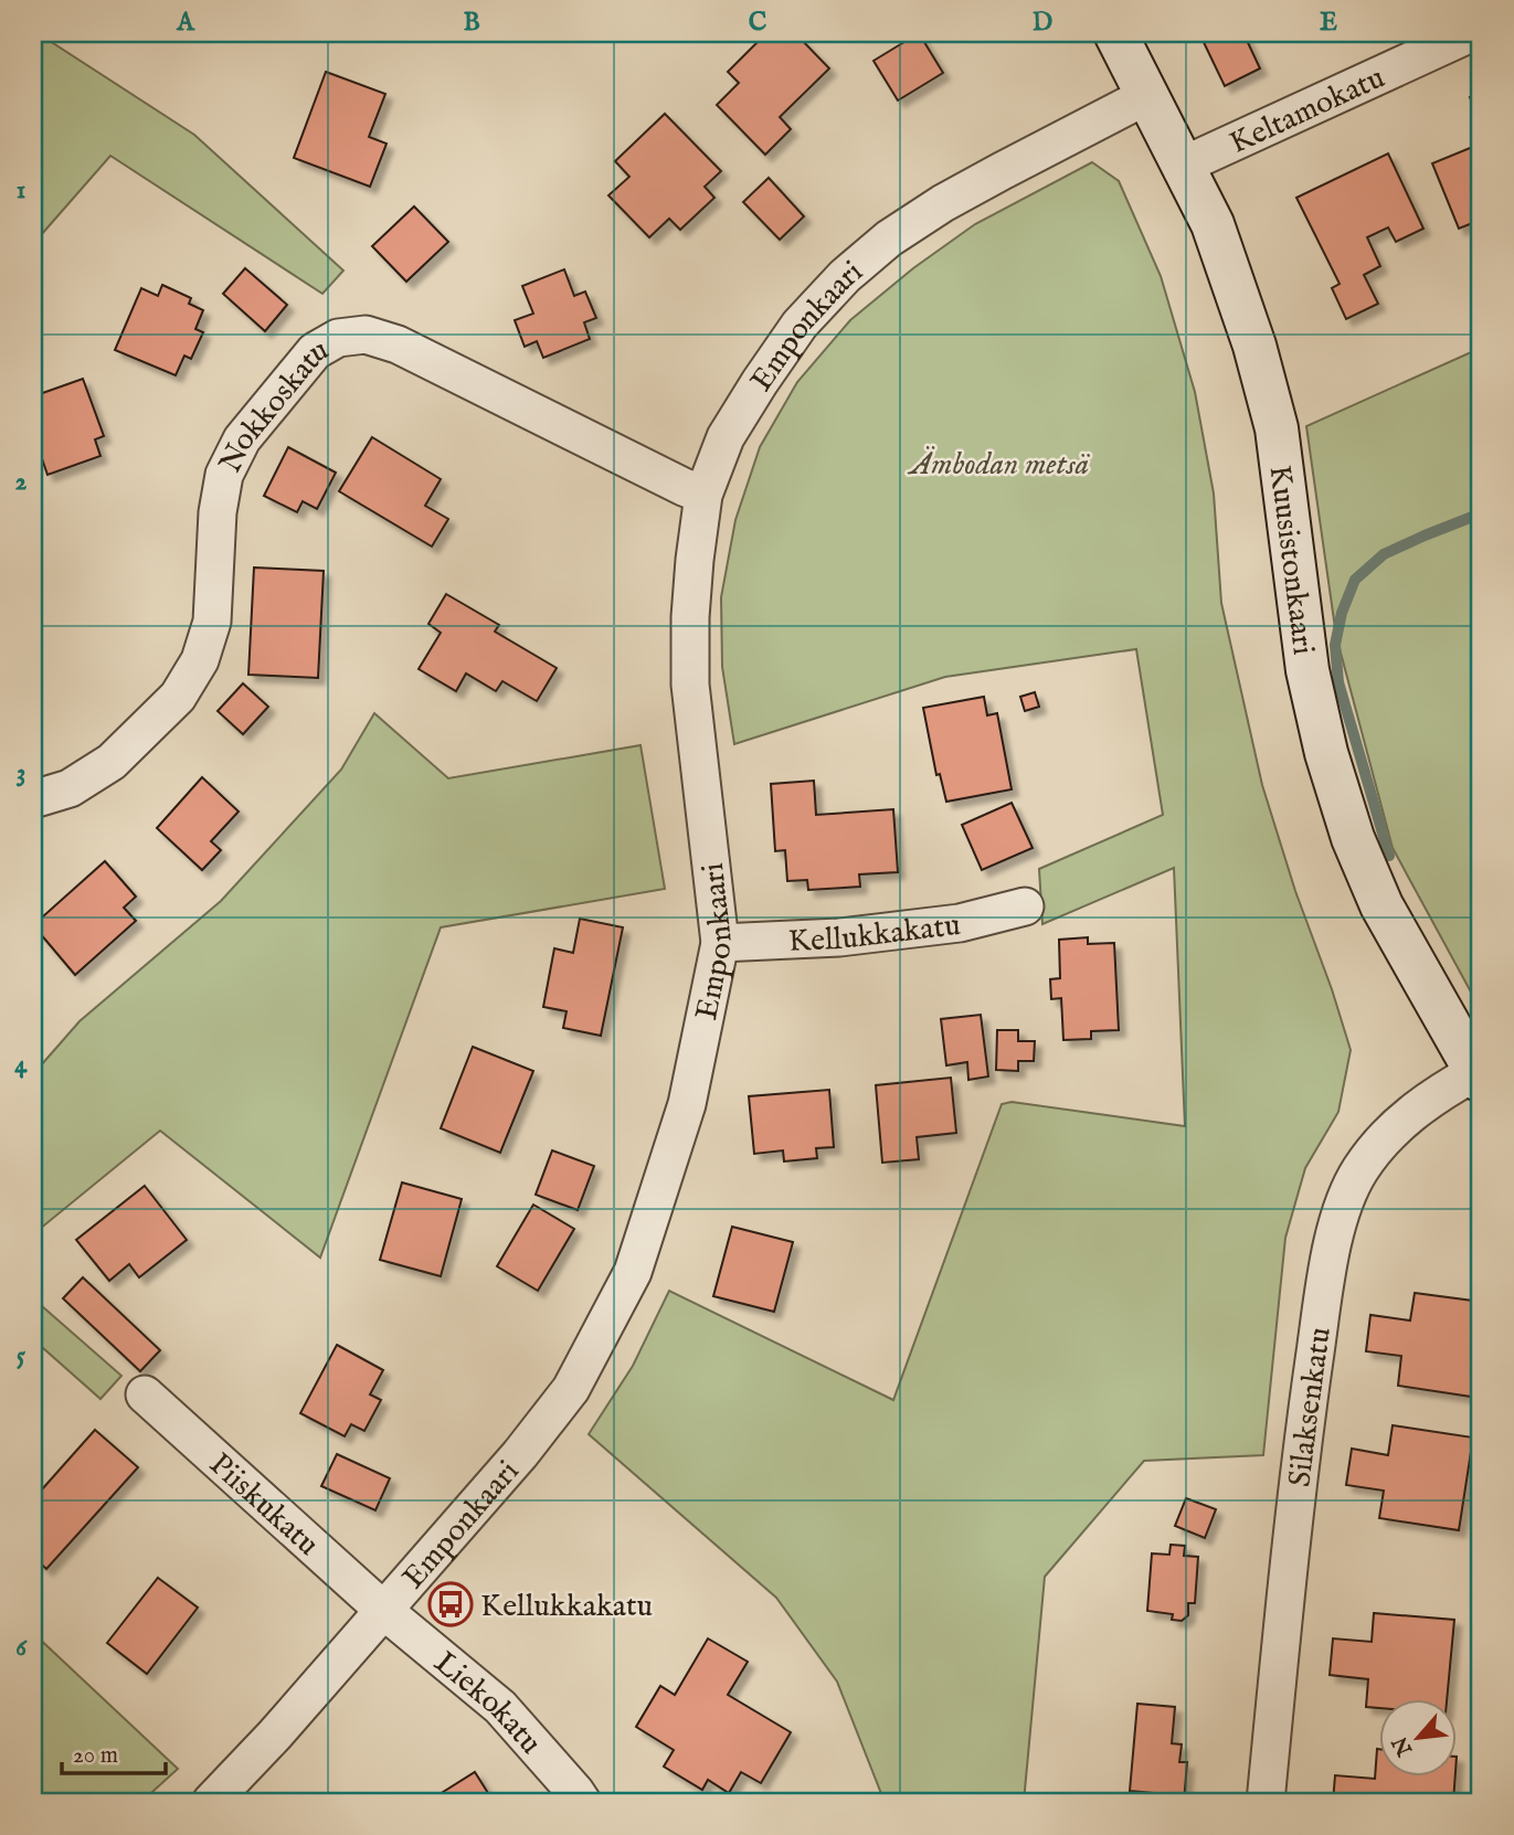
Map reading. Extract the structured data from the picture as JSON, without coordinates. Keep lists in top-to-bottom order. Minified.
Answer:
{"streets":{"street":["Keltamokatu","Emponkaari","Nokkoskatu","Kuusistonkaari","Kellukkakatu","Silaksenkatu","Piiskukatu","Liekokatu"]},"crossings":[["Keltamokatu","Kuusistonkaari"],["Emponkaari","Nokkoskatu"],["Emponkaari","Kuusistonkaari"],["Emponkaari","Kellukkakatu"],["Emponkaari","Piiskukatu"],["Emponkaari","Liekokatu"],["Kuusistonkaari","Silaksenkatu"],["Piiskukatu","Liekokatu"]],"parks":["Ämbodan metsä"],"places":{"bus stop":["Kellukkakatu"]},"scale_bar":"20 m","north":"bottom left","grid":{"columns":["A","B","C","D","E"],"rows":["1","2","3","4","5","6"]}}
